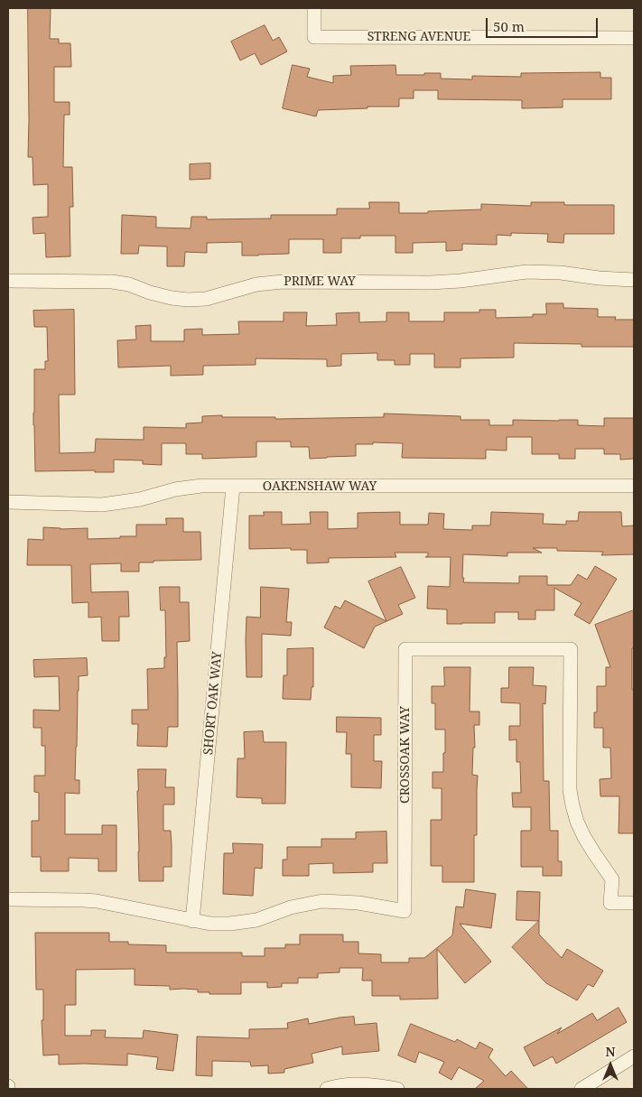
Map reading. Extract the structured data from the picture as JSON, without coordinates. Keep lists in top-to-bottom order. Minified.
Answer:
{"streets":{"street":["STRENG AVENUE","PRIME WAY","OAKENSHAW WAY","SHORT OAK WAY","CROSSOAK WAY"]},"crossings":[["OAKENSHAW WAY","SHORT OAK WAY"],["SHORT OAK WAY","CROSSOAK WAY"]],"scale_bar":"50 m","north":"top"}
